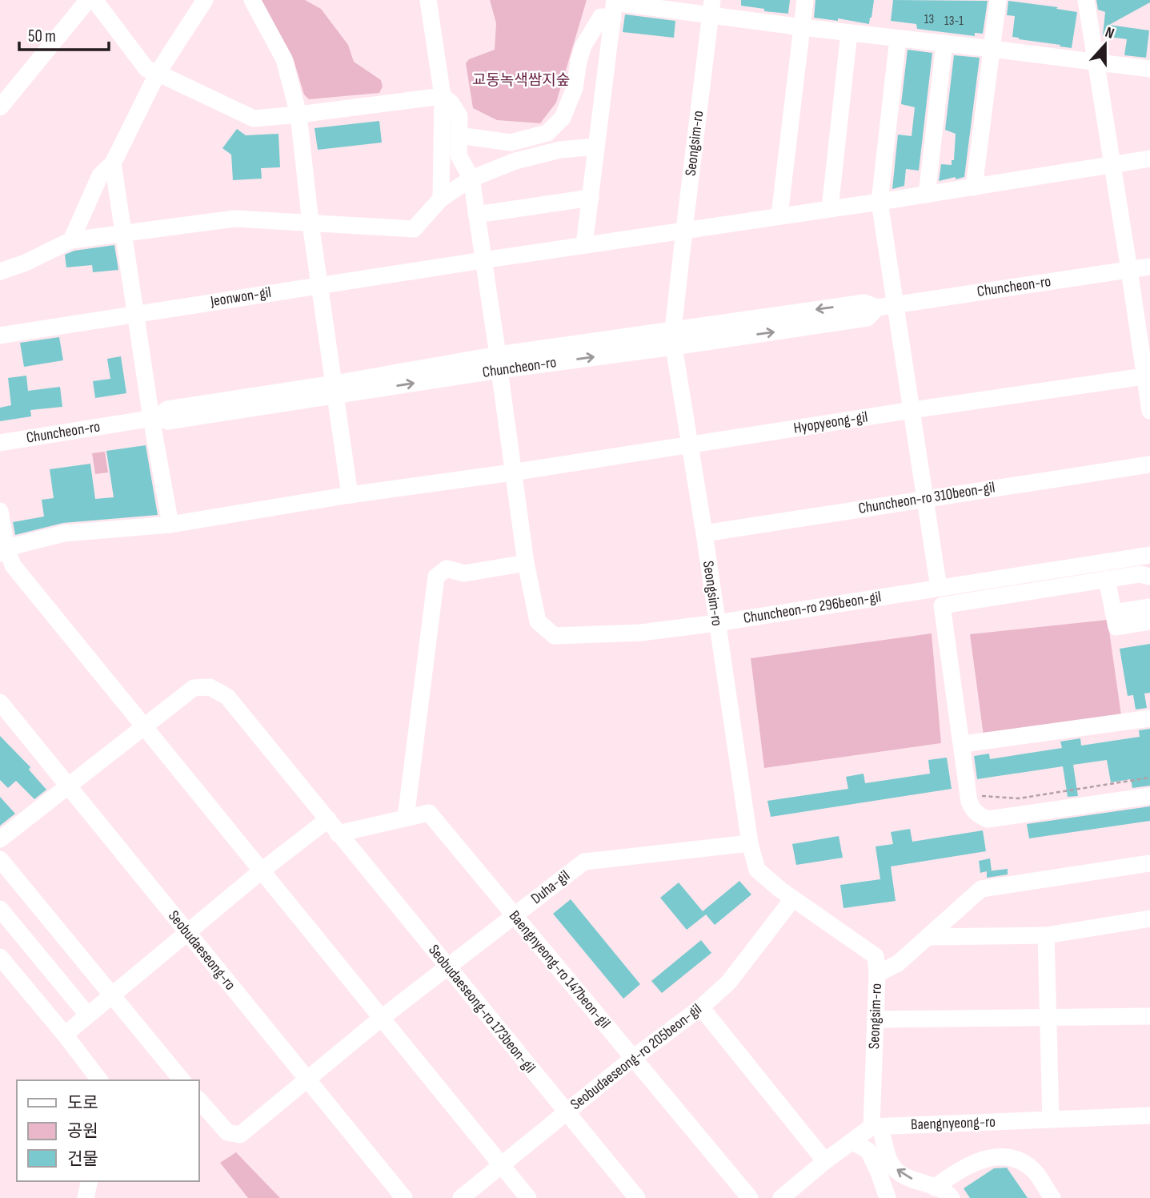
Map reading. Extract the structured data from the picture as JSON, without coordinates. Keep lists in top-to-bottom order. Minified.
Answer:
{"streets":{"street":["Seongsim-ro","Chuncheon-ro","Jeonwon-gil","Hyopyeong-gil","Chuncheon-ro 310beon-gil","Chuncheon-ro 296beon-gil","Duha-gil","Seobudaeseong-ro","Baengnyeong-ro 147beon-gil","Seobudaeseong-ro 173beon-gil","Seobudaeseong-ro 205beon-gil","Baengnyeong-ro"]},"crossings":[["Seongsim-ro","Chuncheon-ro"],["Seongsim-ro","Jeonwon-gil"],["Seongsim-ro","Hyopyeong-gil"],["Seongsim-ro","Chuncheon-ro 310beon-gil"],["Seongsim-ro","Chuncheon-ro 296beon-gil"],["Seongsim-ro","Duha-gil"],["Seongsim-ro","Seobudaeseong-ro 205beon-gil"],["Seongsim-ro","Baengnyeong-ro"],["Duha-gil","Seobudaeseong-ro"],["Duha-gil","Baengnyeong-ro 147beon-gil"],["Duha-gil","Seobudaeseong-ro 173beon-gil"],["Seobudaeseong-ro","Seobudaeseong-ro 173beon-gil"],["Baengnyeong-ro 147beon-gil","Seobudaeseong-ro 173beon-gil"],["Baengnyeong-ro 147beon-gil","Seobudaeseong-ro 205beon-gil"],["Seobudaeseong-ro 173beon-gil","Seobudaeseong-ro 205beon-gil"]],"parks":["교동녹색쌈지숲"],"house_numbers":["13","13-1"],"legend":["도로","공원","건물"],"scale_bar":"50 m","north":"top"}
